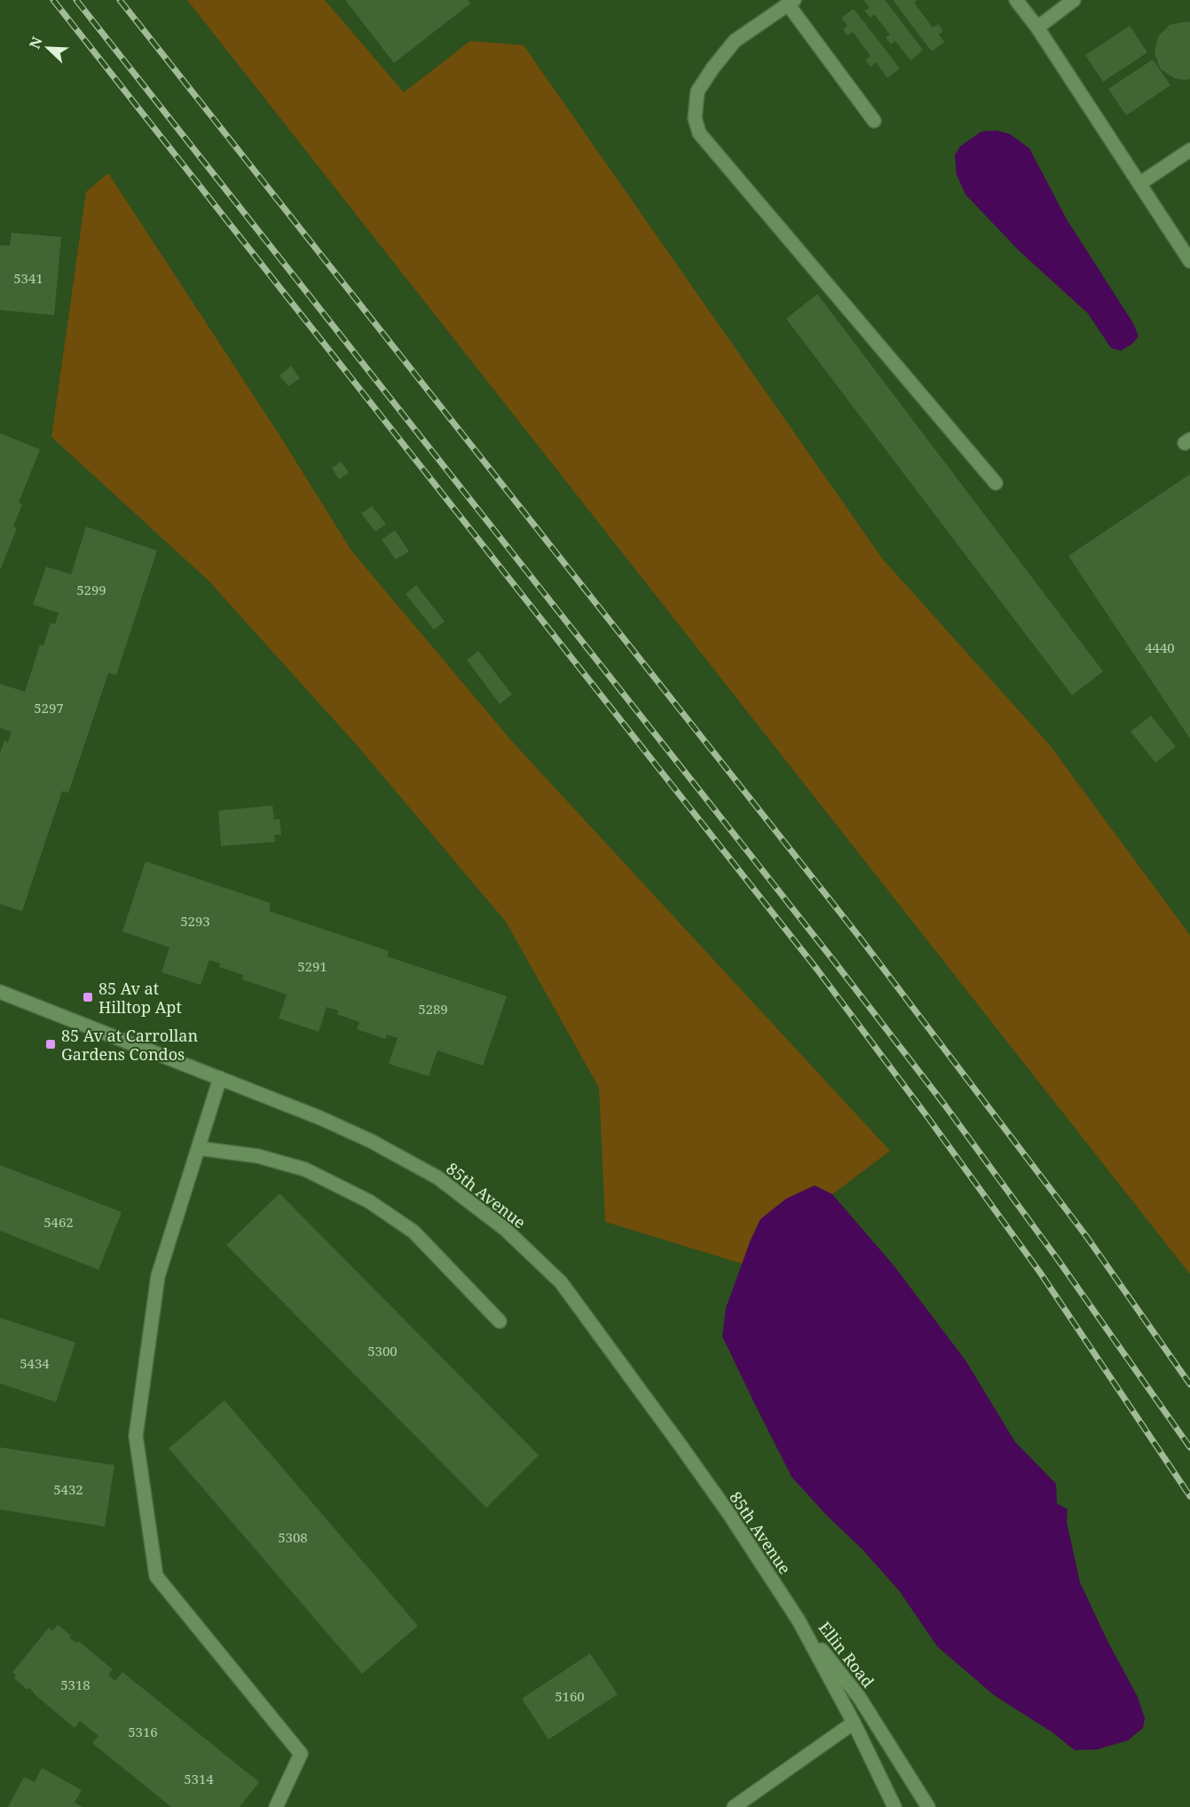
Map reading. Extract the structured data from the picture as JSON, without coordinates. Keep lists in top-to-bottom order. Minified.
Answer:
{"streets":{"street":["85th Avenue","Ellin Road"]},"crossings":[["85th Avenue","Ellin Road"]],"places":{"transit":["85 Av at Hilltop Apt","85 Av at Carrollan Gardens Condos"]},"house_numbers":["5341","5299","4440","5297","5293","5291","5289","5462","5300","5434","5432","5308","5318","5160","5316","5314"],"north":"top left"}
